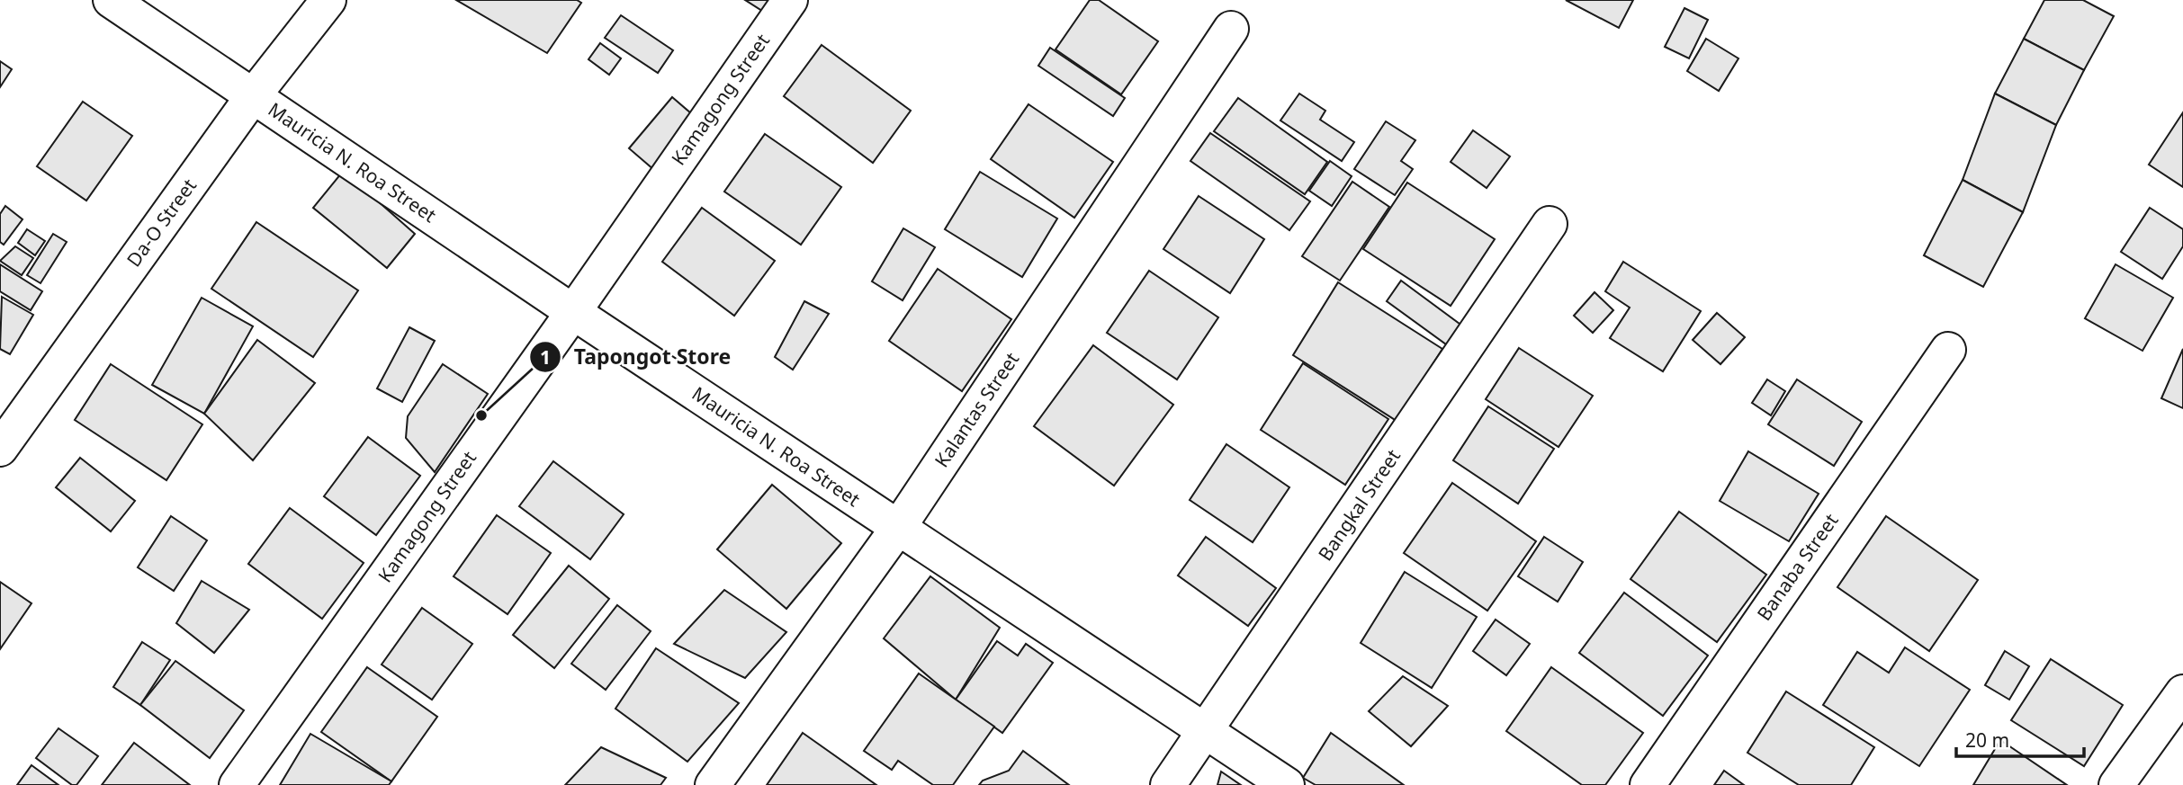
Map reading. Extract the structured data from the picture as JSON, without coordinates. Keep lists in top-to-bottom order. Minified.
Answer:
{"streets":{"street":["Kamagong Street","Mauricia N. Roa Street","Da-O Street","Kalantas Street","Bangkal Street","Banaba Street"]},"crossings":[["Kamagong Street","Mauricia N. Roa Street"],["Mauricia N. Roa Street","Da-O Street"],["Mauricia N. Roa Street","Kalantas Street"],["Mauricia N. Roa Street","Bangkal Street"]],"places":["Tapongot Store"],"scale_bar":"20 m"}
